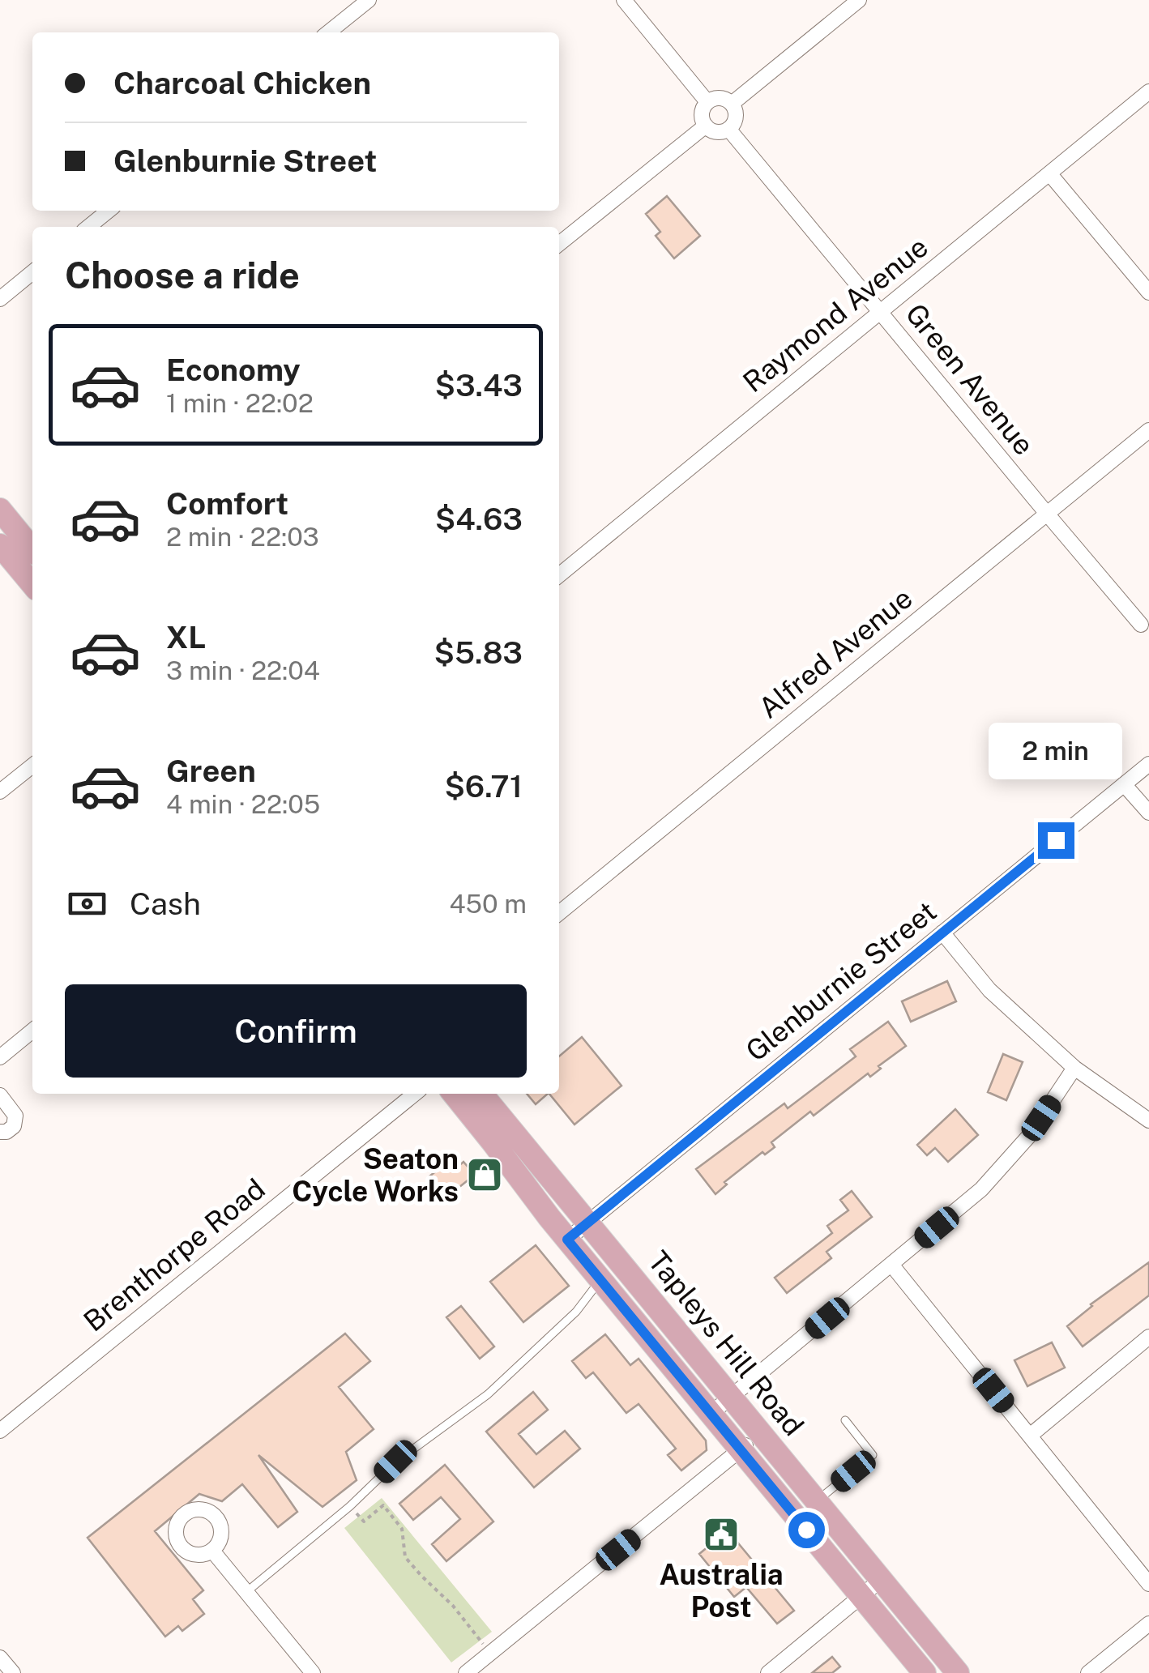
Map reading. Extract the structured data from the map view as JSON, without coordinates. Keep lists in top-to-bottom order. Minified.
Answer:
{"streets":{"main road":["Tapleys Hill Road"],"street":["Raymond Avenue","Green Avenue","Alfred Avenue","Glenburnie Street","Brenthorpe Road"]},"crossings":[["Raymond Avenue","Green Avenue"],["Green Avenue","Alfred Avenue"],["Glenburnie Street","Tapleys Hill Road"]],"places":{"shop":["Seaton Cycle Works"],"public building":["Australia Post"]},"page":{"banner":["Charcoal Chicken","Glenburnie Street"],"heading":"Choose a ride","list":[{"name":"Economy","note":"1 min · 22:02","value":"$3.43"},{"name":"Comfort","note":"2 min · 22:03","value":"$4.63"},{"name":"XL","note":"3 min · 22:04","value":"$5.83"},{"name":"Green","note":"4 min · 22:05","value":"$6.71"}],"bubble":"2 min","pay":["Cash","450 m"],"buttons":"Confirm"}}
